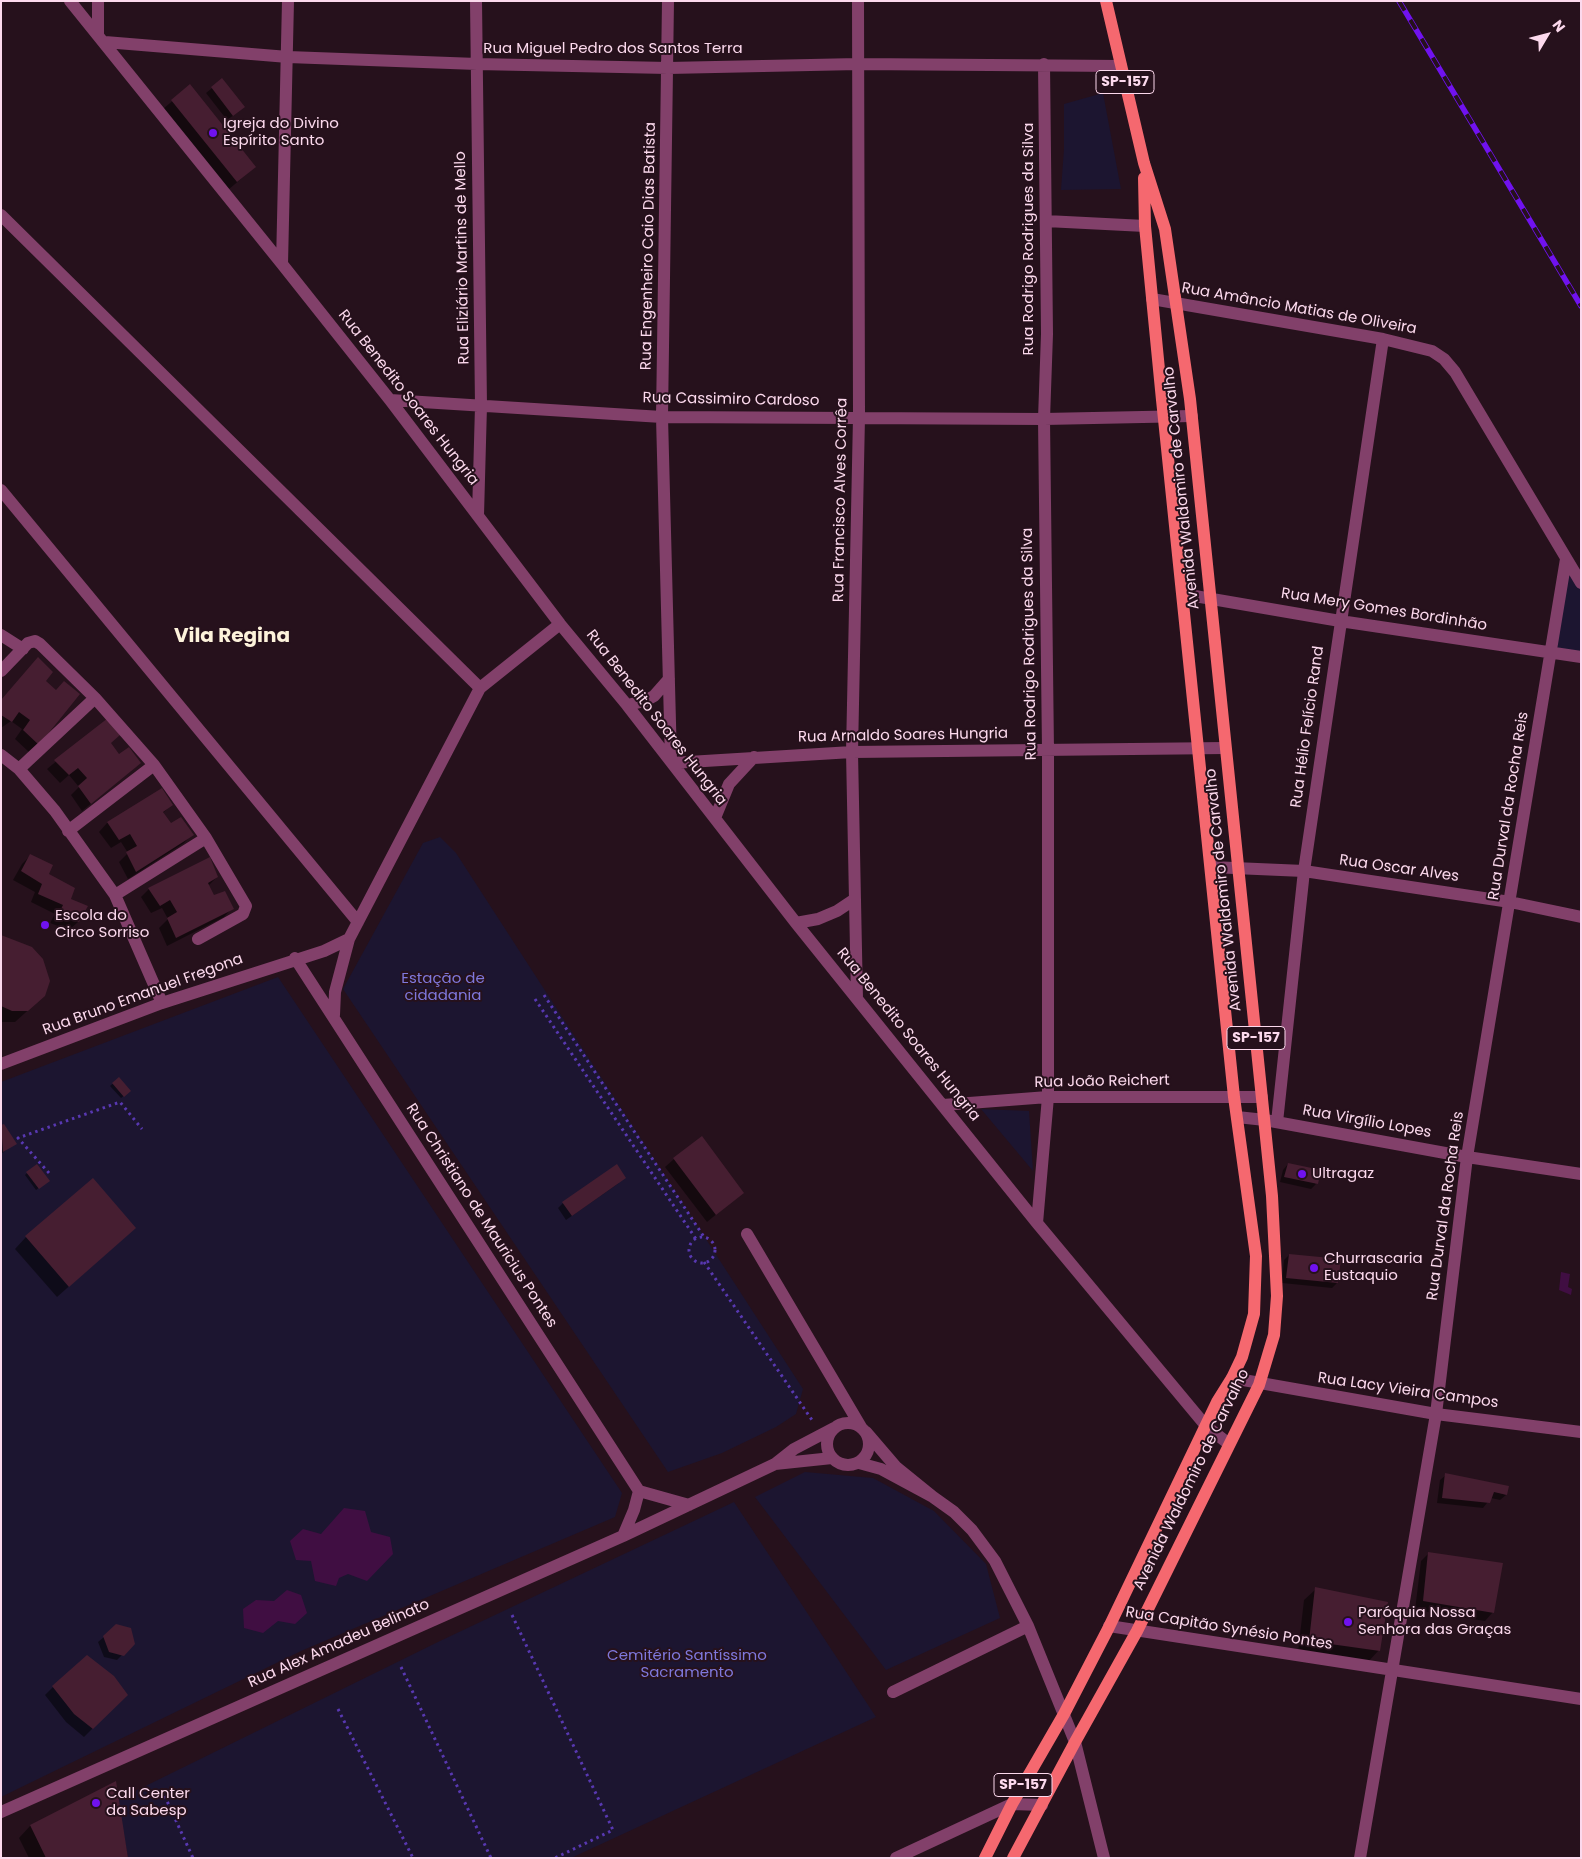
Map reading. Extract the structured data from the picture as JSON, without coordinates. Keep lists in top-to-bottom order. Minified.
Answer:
{"streets":{"main road":["SP-157","Avenida Waldomiro de Carvalho"],"street":["Rua Miguel Pedro dos Santos Terra","Rua Rodrigo Rodrigues da Silva","Rua Engenheiro Caio Dias Batista","Rua Eliziário Martins de Mello","Rua Amâncio Matias de Oliveira","Rua Benedito Soares Hungria","Rua Cassimiro Cardoso","Rua Francisco Alves Corrêa","Rua Mery Gomes Bordinhão","Rua Hélio Felício Rand","Rua Arnaldo Soares Hungria","Rua Durval da Rocha Reis","Rua Oscar Alves","Rua Bruno Emanuel Fregona","Rua João Reichert","Rua Virgílio Lopes","Rua Christiano de Mauricius Pontes","Rua Lacy Vieira Campos","Rua Capitão Synésio Pontes","Rua Alex Amadeu Belinato"]},"crossings":[["Rua Miguel Pedro dos Santos Terra","Rua Rodrigo Rodrigues da Silva"],["Rua Miguel Pedro dos Santos Terra","Rua Engenheiro Caio Dias Batista"],["Rua Miguel Pedro dos Santos Terra","Rua Eliziário Martins de Mello"],["Rua Miguel Pedro dos Santos Terra","Rua Benedito Soares Hungria"],["Rua Miguel Pedro dos Santos Terra","Avenida Waldomiro de Carvalho"],["Rua Miguel Pedro dos Santos Terra","Rua Francisco Alves Corrêa"],["Rua Rodrigo Rodrigues da Silva","Rua Benedito Soares Hungria"],["Rua Rodrigo Rodrigues da Silva","Rua Cassimiro Cardoso"],["Rua Rodrigo Rodrigues da Silva","Rua Arnaldo Soares Hungria"],["Rua Rodrigo Rodrigues da Silva","Rua João Reichert"],["Rua Engenheiro Caio Dias Batista","Rua Benedito Soares Hungria"],["Rua Engenheiro Caio Dias Batista","Rua Cassimiro Cardoso"],["Rua Engenheiro Caio Dias Batista","Rua Arnaldo Soares Hungria"],["Rua Eliziário Martins de Mello","Rua Benedito Soares Hungria"],["Rua Eliziário Martins de Mello","Rua Cassimiro Cardoso"],["Rua Amâncio Matias de Oliveira","Avenida Waldomiro de Carvalho"],["Rua Amâncio Matias de Oliveira","Rua Hélio Felício Rand"],["Rua Amâncio Matias de Oliveira","Rua Durval da Rocha Reis"],["Rua Benedito Soares Hungria","Rua Cassimiro Cardoso"],["Rua Benedito Soares Hungria","Avenida Waldomiro de Carvalho"],["Rua Benedito Soares Hungria","Rua Francisco Alves Corrêa"],["Rua Benedito Soares Hungria","Rua Arnaldo Soares Hungria"],["Rua Benedito Soares Hungria","Rua João Reichert"],["Rua Cassimiro Cardoso","Avenida Waldomiro de Carvalho"],["Rua Cassimiro Cardoso","Rua Francisco Alves Corrêa"],["Avenida Waldomiro de Carvalho","Rua Mery Gomes Bordinhão"],["Avenida Waldomiro de Carvalho","Rua Hélio Felício Rand"],["Avenida Waldomiro de Carvalho","Rua Arnaldo Soares Hungria"],["Avenida Waldomiro de Carvalho","Rua Oscar Alves"],["Avenida Waldomiro de Carvalho","Rua João Reichert"],["Avenida Waldomiro de Carvalho","Rua Virgílio Lopes"],["Avenida Waldomiro de Carvalho","Rua Lacy Vieira Campos"],["Avenida Waldomiro de Carvalho","Rua Capitão Synésio Pontes"],["Rua Francisco Alves Corrêa","Rua Arnaldo Soares Hungria"],["Rua Mery Gomes Bordinhão","Rua Hélio Felício Rand"],["Rua Mery Gomes Bordinhão","Rua Durval da Rocha Reis"],["Rua Hélio Felício Rand","Rua Oscar Alves"],["Rua Hélio Felício Rand","Rua Virgílio Lopes"],["Rua Durval da Rocha Reis","Rua Oscar Alves"],["Rua Durval da Rocha Reis","Rua Virgílio Lopes"],["Rua Durval da Rocha Reis","Rua Lacy Vieira Campos"],["Rua Durval da Rocha Reis","Rua Capitão Synésio Pontes"],["Rua Bruno Emanuel Fregona","Rua Christiano de Mauricius Pontes"]],"districts":["Vila Regina"],"parks":["Estação de cidadania","Cemitério Santíssimo Sacramento"],"places":["Igreja do Divino Espírito Santo","Escola do Circo Sorriso","Ultragaz","Churrascaria Eustaquio","Paróquia Nossa Senhora das Graças","Call Center da Sabesp"],"north":"top right"}
